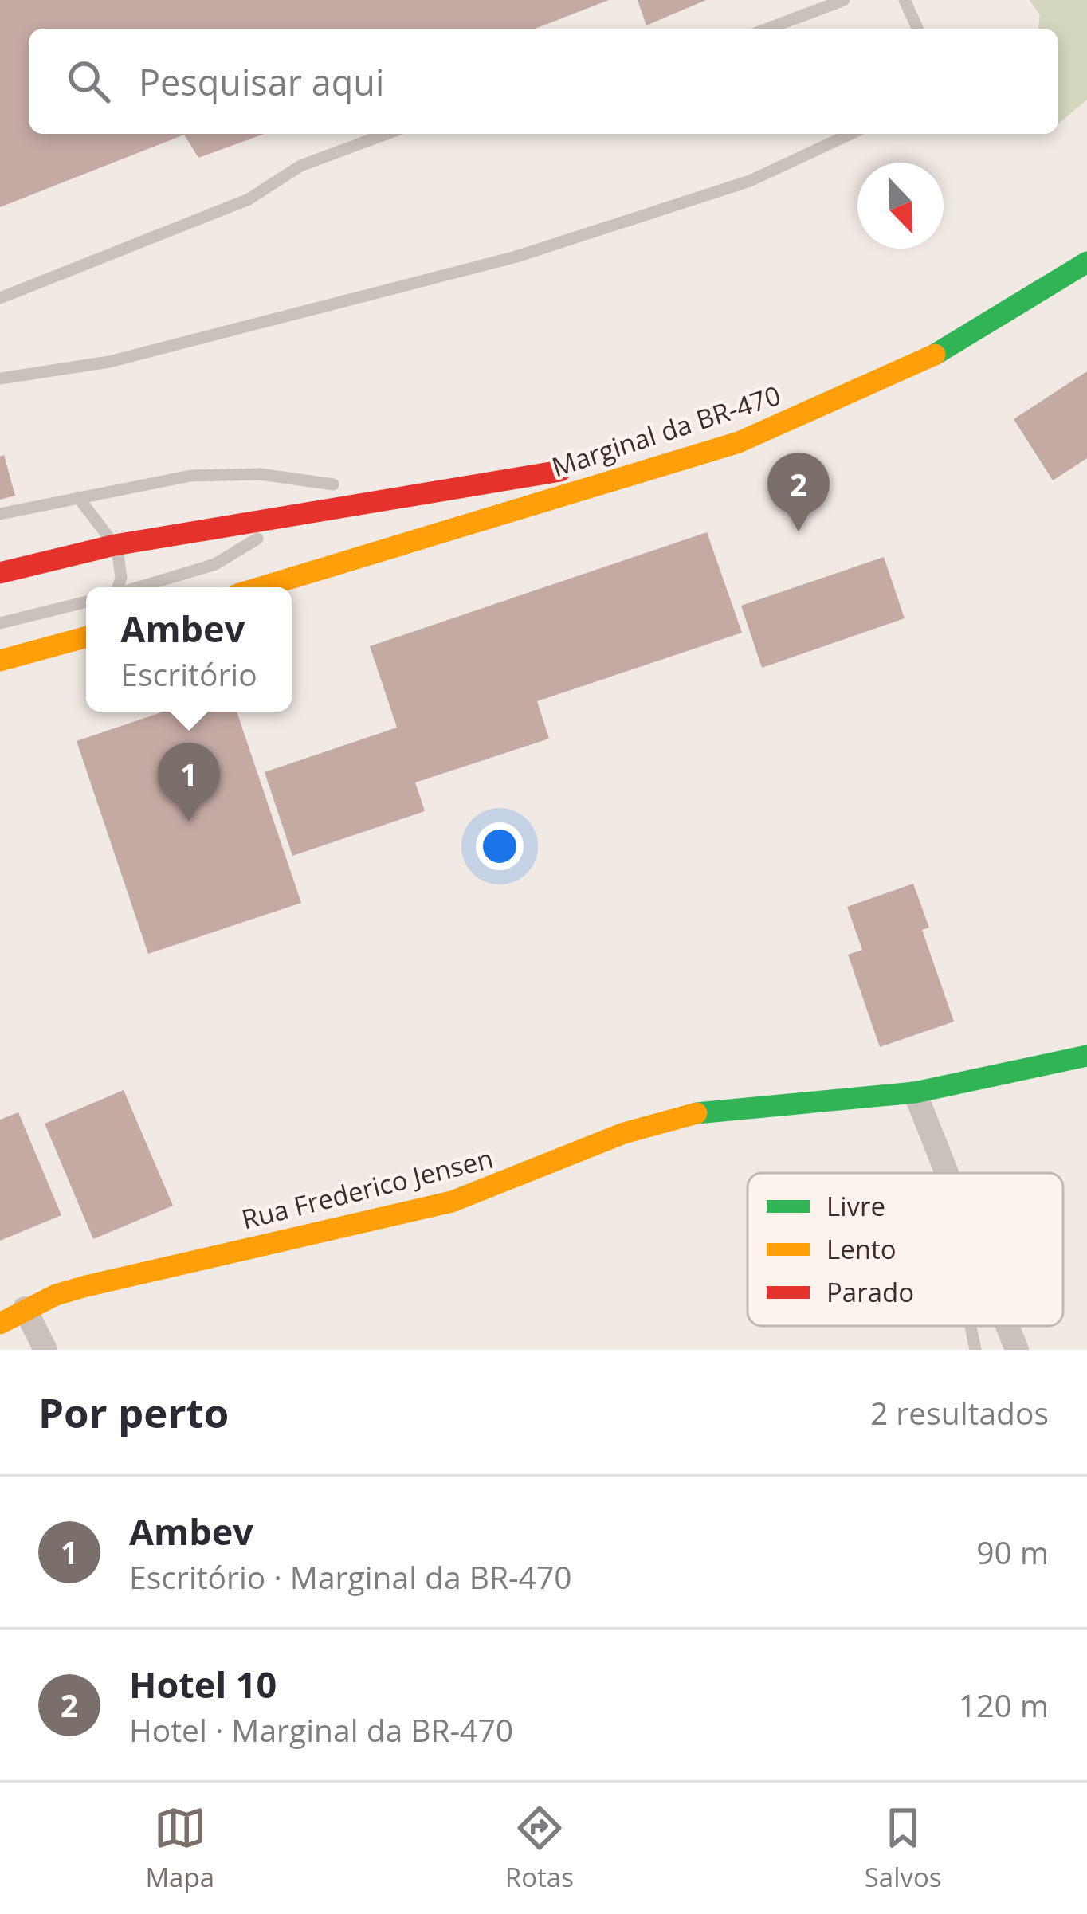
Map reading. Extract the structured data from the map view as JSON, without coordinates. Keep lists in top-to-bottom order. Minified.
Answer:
{"streets":{"main road":["Marginal da BR-470","Rua Frederico Jensen"]},"legend":["Livre","Lento","Parado"],"north":"bottom right","page":{"search":"Pesquisar aqui","pins":["2","1"],"popup":["Ambev","Escritório"],"heading":["Por perto","2 resultados"],"list":[{"mark":"1","name":"Ambev","note":"Escritório · Marginal da BR-470","value":"90 m"},{"mark":"2","name":"Hotel 10","note":"Hotel · Marginal da BR-470","value":"120 m"}],"nav":["Mapa","Rotas","Salvos"]}}
